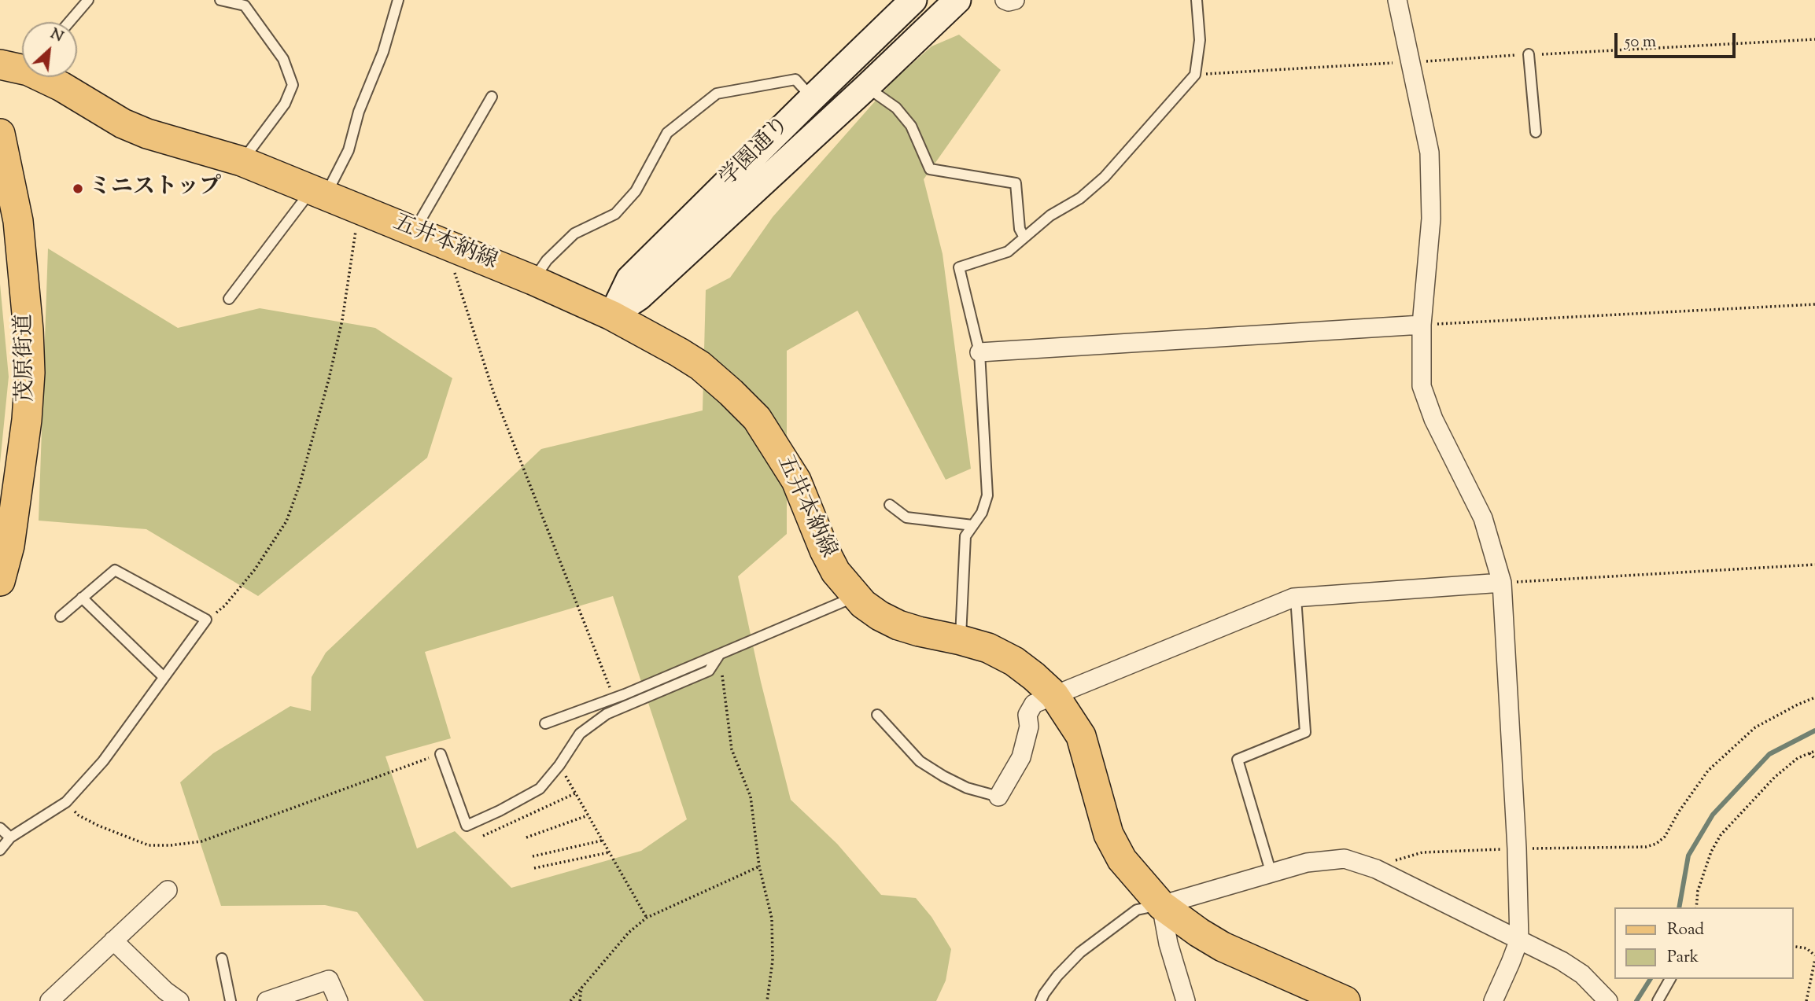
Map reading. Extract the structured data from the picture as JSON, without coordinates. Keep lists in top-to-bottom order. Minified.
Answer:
{"streets":{"main road":["五井本納線","茂原街道"],"street":["学園通り"]},"crossings":[["学園通り","五井本納線"]],"places":["ミニストップ"],"legend":["Road","Park"],"scale_bar":"50 m","north":"top right"}
